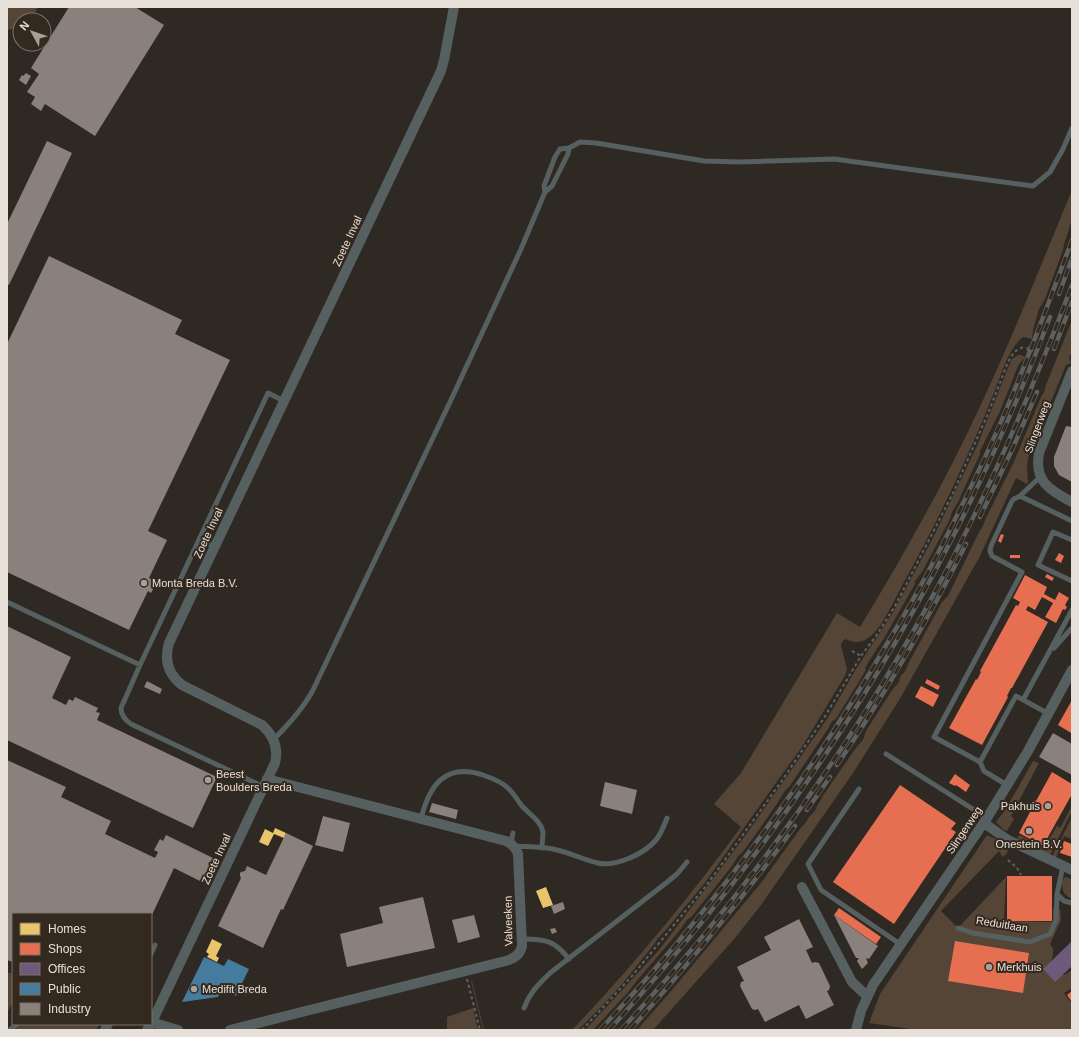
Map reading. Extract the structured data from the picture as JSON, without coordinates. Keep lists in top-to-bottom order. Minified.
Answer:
{"streets":{"street":["Zoete Inval","Slingerweg","Valveeken","Reduitlaan"]},"crossings":[["Slingerweg","Reduitlaan"]],"places":["Monta Breda B.V.","Beest Boulders Breda","Pakhuis","Onestein B.V.","Merkhuis","Medifit Breda"],"legend":["Homes","Shops","Offices","Public","Industry"],"north":"top left"}
